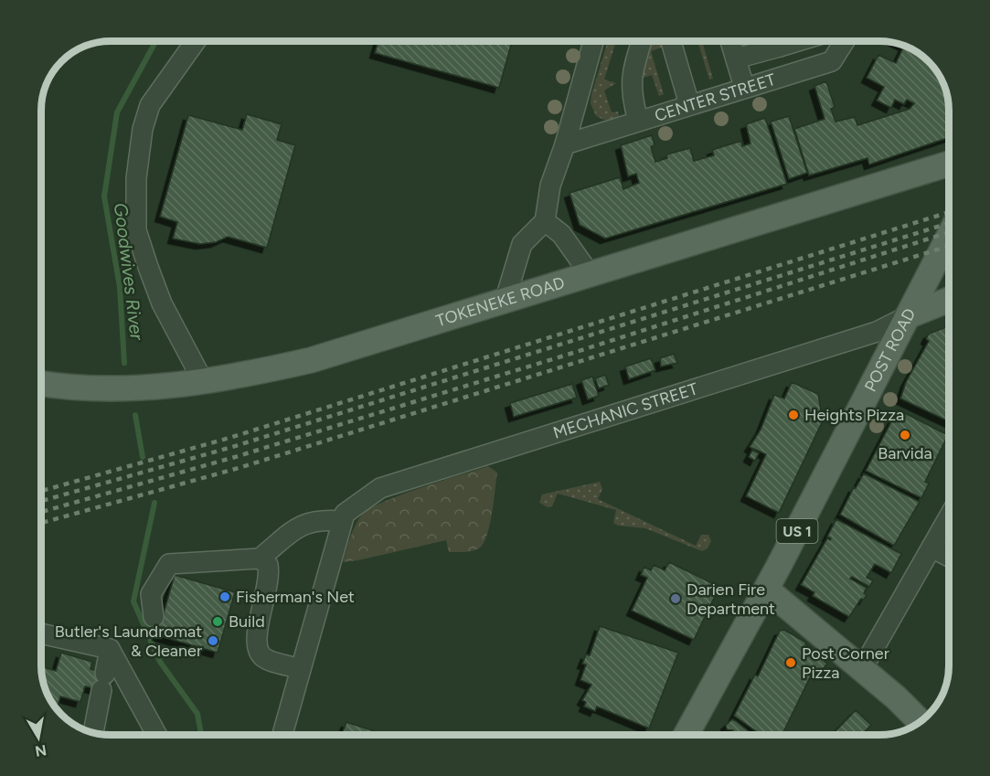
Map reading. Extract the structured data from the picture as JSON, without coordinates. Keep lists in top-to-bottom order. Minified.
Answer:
{"streets":{"main road":["TOKENEKE ROAD","POST ROAD","US 1"],"street":["CENTER STREET","MECHANIC STREET"]},"crossings":[["POST ROAD","MECHANIC STREET"]],"water":["Goodwives River"],"places":["Heights Pizza","Barvida","Fisherman's Net","Darien Fire Department","Build","Butler's Laundromat & Cleaner","Post Corner Pizza"],"north":"bottom"}
